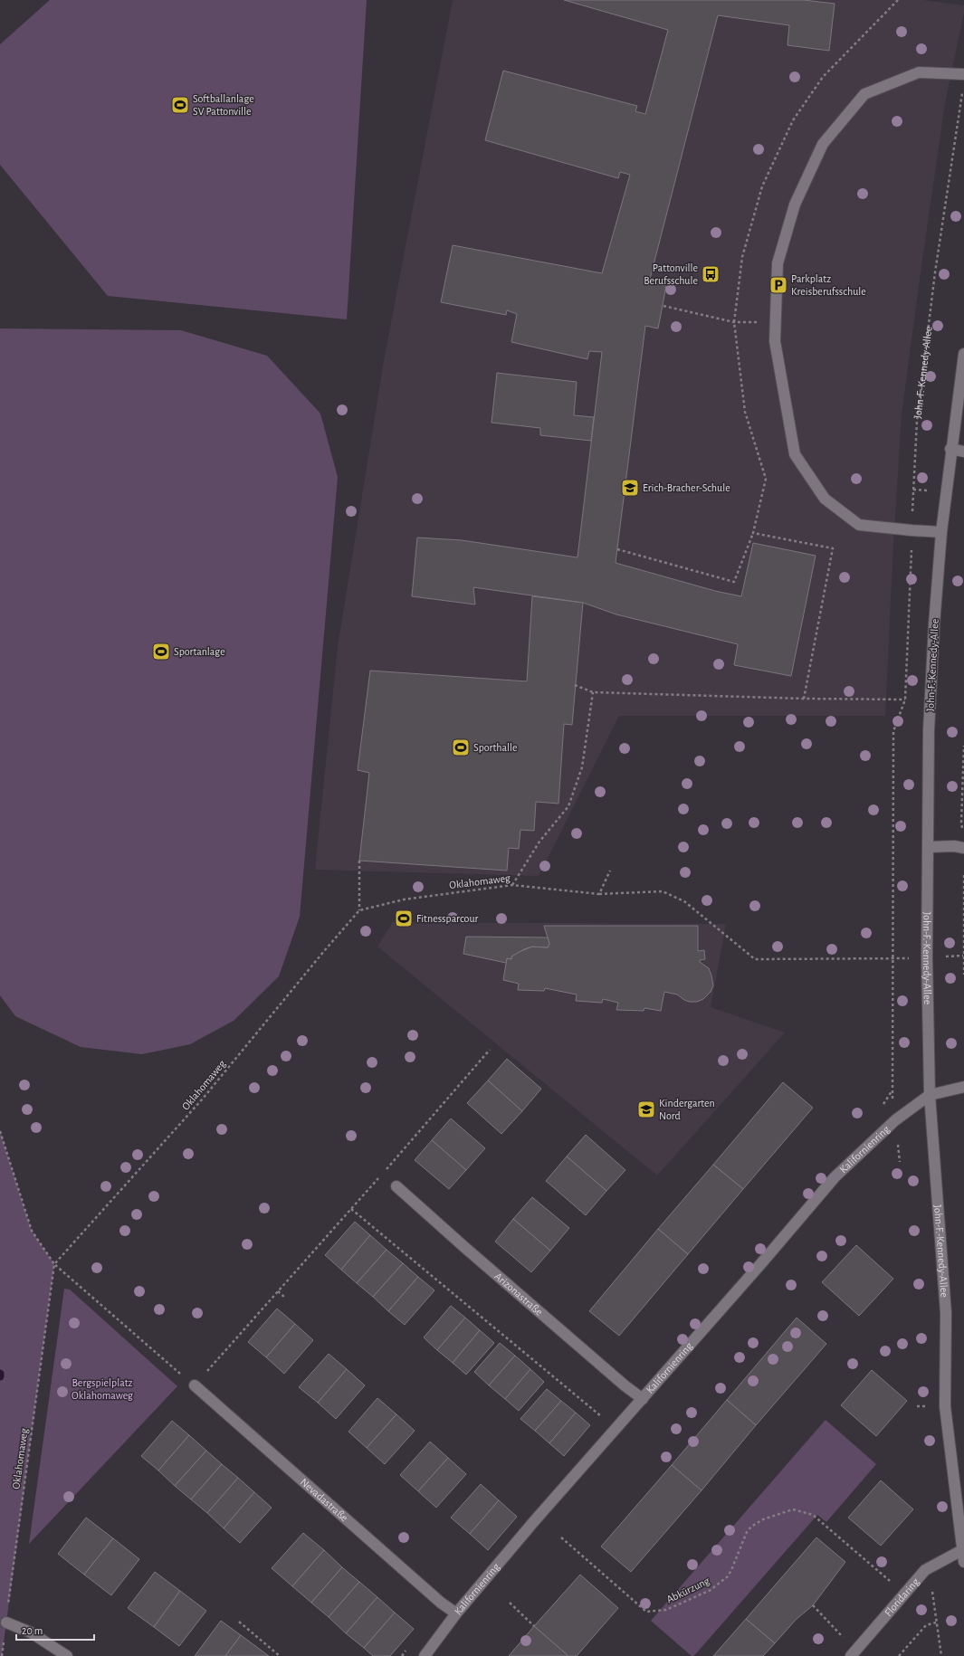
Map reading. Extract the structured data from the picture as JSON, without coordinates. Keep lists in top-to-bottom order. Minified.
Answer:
{"streets":{"street":["John-F.-Kennedy-Allee","Kalifornienring","Arizonastraße","Nevadastraße","Floridaring"],"path":["Oklahomaweg","Abkürzung"]},"crossings":[["John-F.-Kennedy-Allee","Oklahomaweg"],["John-F.-Kennedy-Allee","Kalifornienring"],["John-F.-Kennedy-Allee","Floridaring"],["Kalifornienring","Arizonastraße"],["Kalifornienring","Nevadastraße"]],"parks":["Bergspielplatz Oklahomaweg"],"places":{"sports":["Softballanlage SV Pattonville","Sportanlage","Sporthalle","Fitnessparcour"],"bus stop":["Pattonville Berufsschule"],"parking":["Parkplatz Kreisberufsschule"],"school or university":["Erich-Bracher-Schule","Kindergarten Nord"]},"scale_bar":"20 m"}
